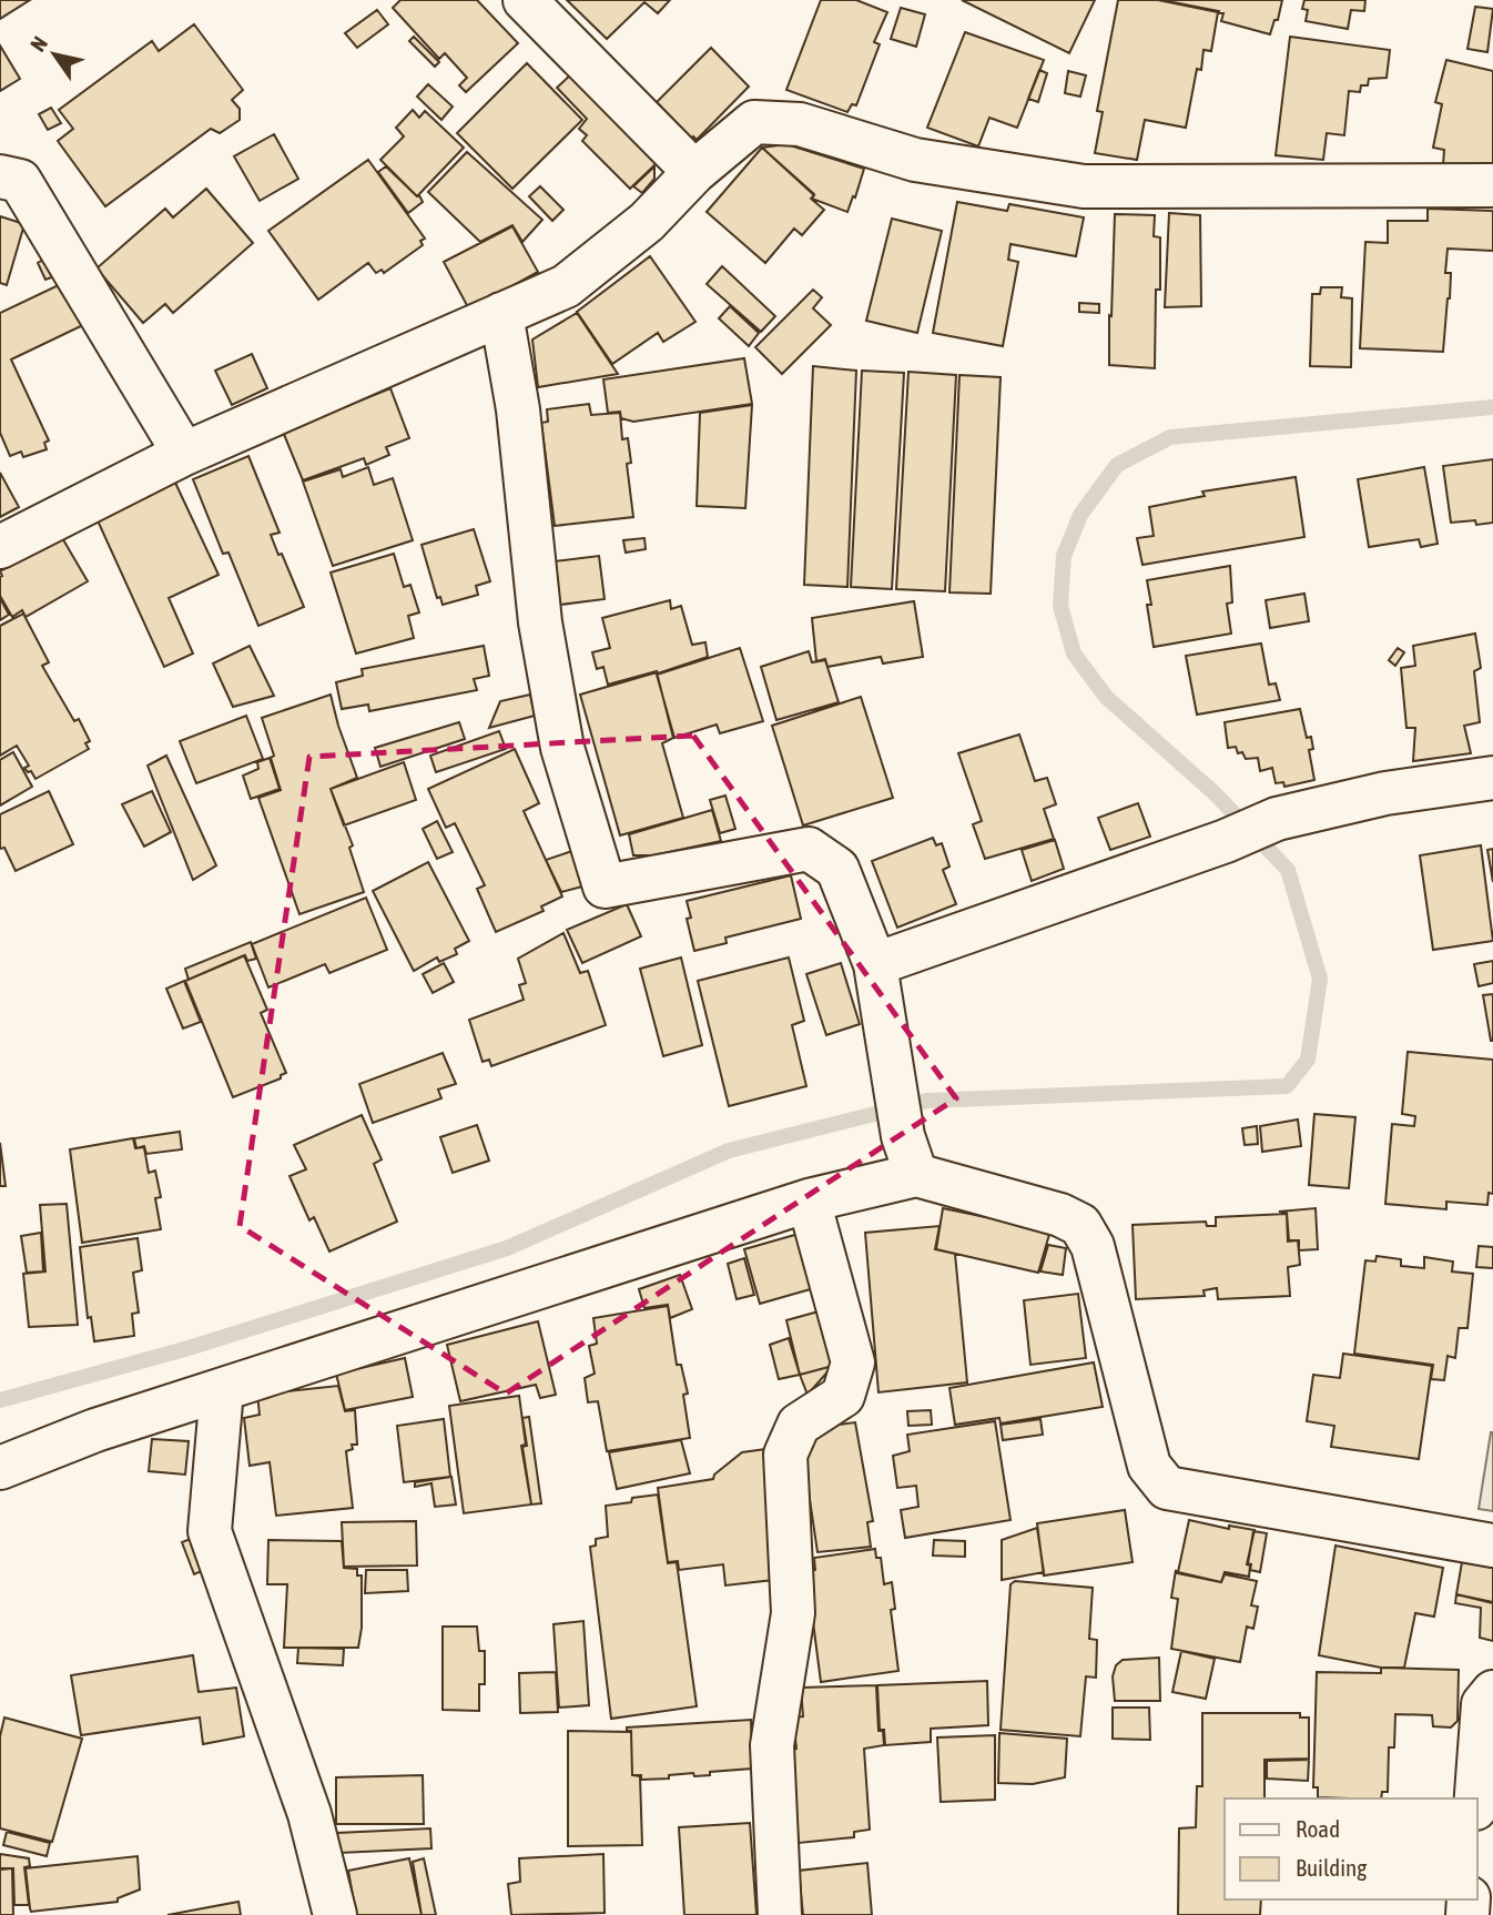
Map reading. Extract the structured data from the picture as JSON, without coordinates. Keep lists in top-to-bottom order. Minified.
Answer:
{"legend":["Road","Building"],"north":"top left"}
